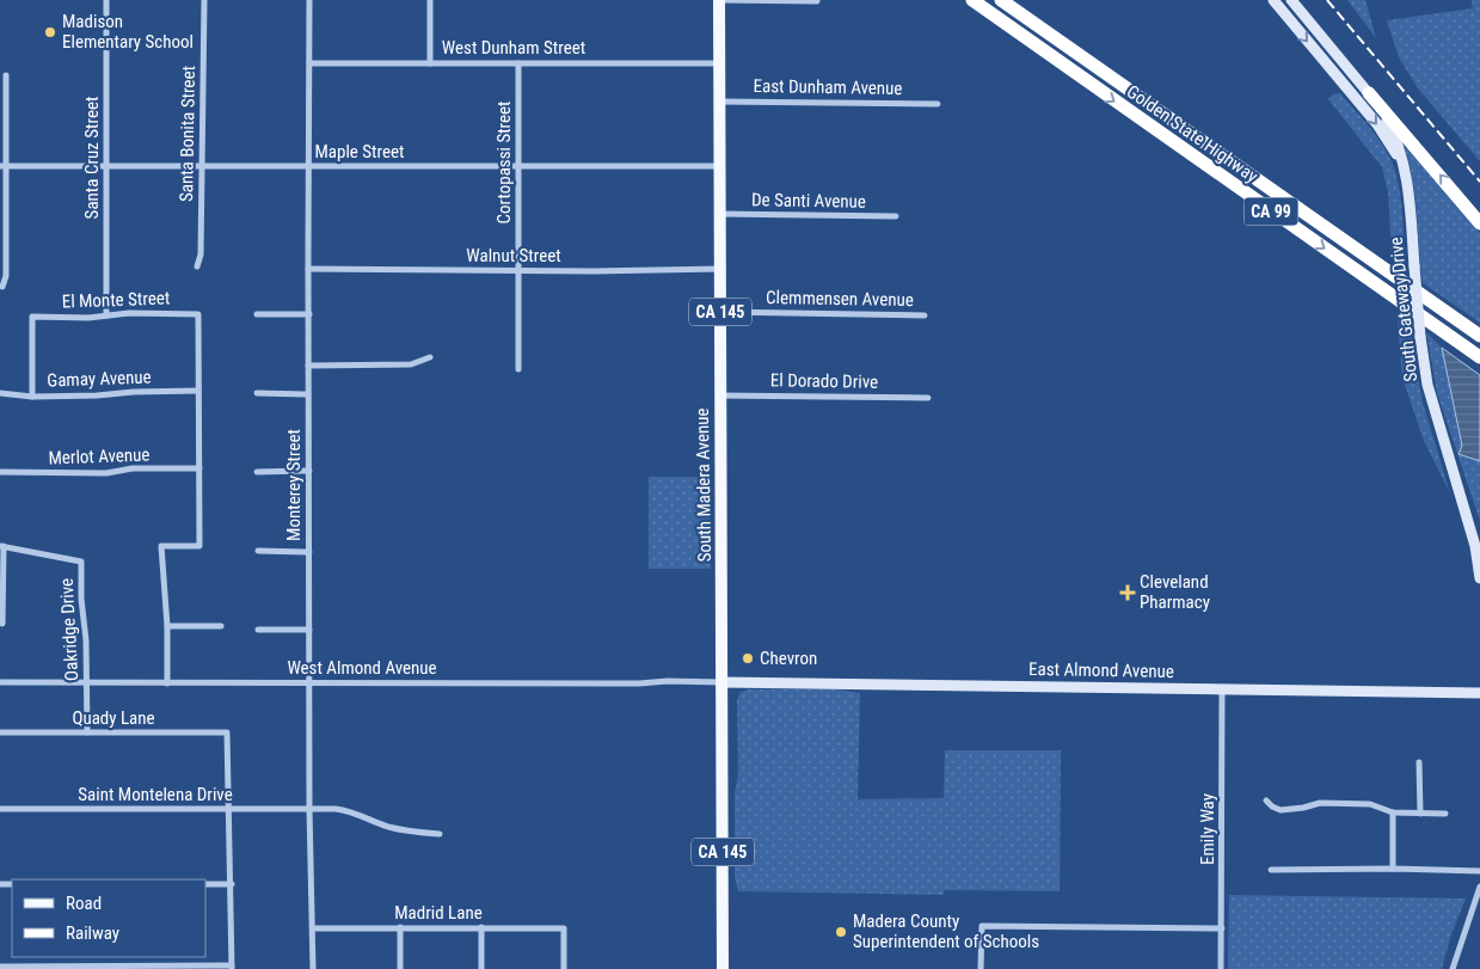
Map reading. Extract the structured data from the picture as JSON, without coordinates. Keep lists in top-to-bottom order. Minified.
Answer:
{"streets":{"highway":["Golden State Highway","CA 99"],"main road":["South Gateway Drive","CA 145","South Madera Avenue","East Almond Avenue"],"street":["West Dunham Street","East Dunham Avenue","Santa Bonita Street","Maple Street","Santa Cruz Street","Cortopassi Street","De Santi Avenue","Walnut Street","Clemmensen Avenue","El Monte Street","Gamay Avenue","El Dorado Drive","Merlot Avenue","Monterey Street","Oakridge Drive","West Almond Avenue","Quady Lane","Saint Montelena Drive","Emily Way","Madrid Lane"]},"crossings":[["West Dunham Street","Cortopassi Street"],["West Dunham Street","Monterey Street"],["West Dunham Street","South Madera Avenue"],["East Dunham Avenue","South Madera Avenue"],["Santa Bonita Street","Maple Street"],["Maple Street","Santa Cruz Street"],["Maple Street","Cortopassi Street"],["Maple Street","Monterey Street"],["Maple Street","South Madera Avenue"],["Santa Cruz Street","El Monte Street"],["Cortopassi Street","Walnut Street"],["De Santi Avenue","South Madera Avenue"],["Walnut Street","Monterey Street"],["Walnut Street","South Madera Avenue"],["Clemmensen Avenue","South Madera Avenue"],["El Monte Street","Gamay Avenue"],["El Dorado Drive","South Madera Avenue"],["Monterey Street","West Almond Avenue"],["Monterey Street","Saint Montelena Drive"],["Monterey Street","Madrid Lane"],["South Madera Avenue","West Almond Avenue"],["South Madera Avenue","East Almond Avenue"],["Oakridge Drive","West Almond Avenue"],["Oakridge Drive","Quady Lane"],["West Almond Avenue","East Almond Avenue"],["East Almond Avenue","Emily Way"],["Quady Lane","Saint Montelena Drive"]],"places":{"other":["Madison Elementary School","Chevron","Madera County Superintendent of Schools"],"health":["Cleveland Pharmacy"]},"legend":["Road","Railway"]}
